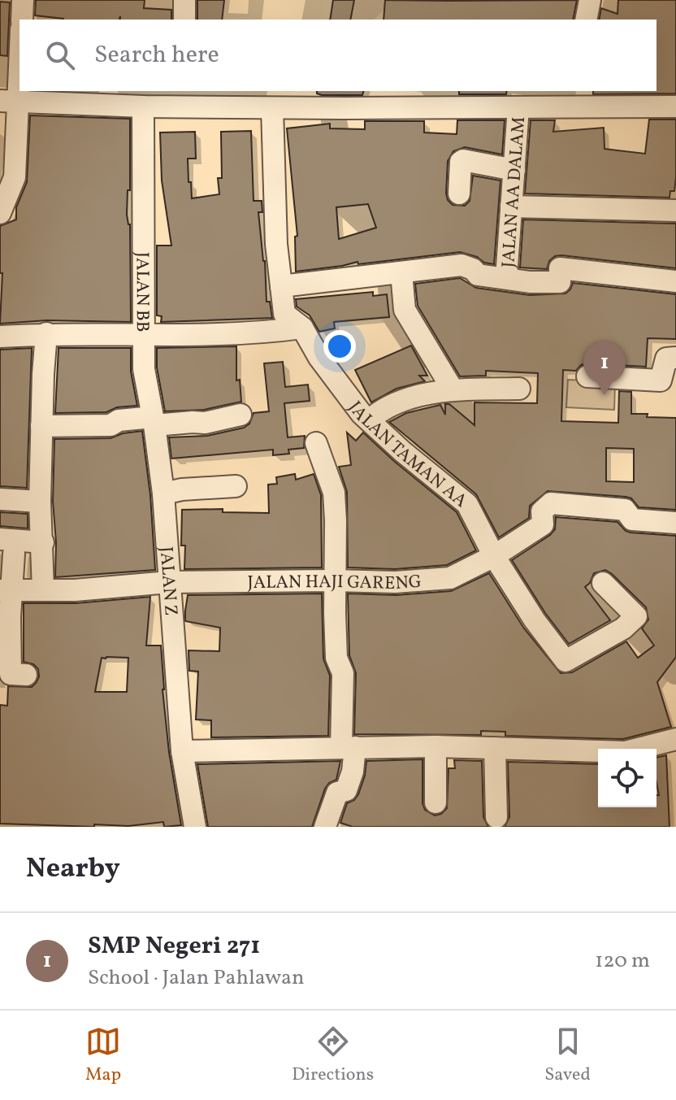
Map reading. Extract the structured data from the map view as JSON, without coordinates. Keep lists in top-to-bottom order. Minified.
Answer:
{"streets":{"street":["JALAN AA DALAM","JALAN BB","JALAN TAMAN AA","JALAN Z","JALAN HAJI GARENG"]},"crossings":[["JALAN BB","JALAN Z"],["JALAN TAMAN AA","JALAN HAJI GARENG"],["JALAN Z","JALAN HAJI GARENG"]],"page":{"search":"Search here","pins":"1","heading":"Nearby","list":[{"mark":"1","name":"SMP Negeri 271","note":"School · Jalan Pahlawan","value":"120 m"}],"nav":["Map","Directions","Saved"]}}
